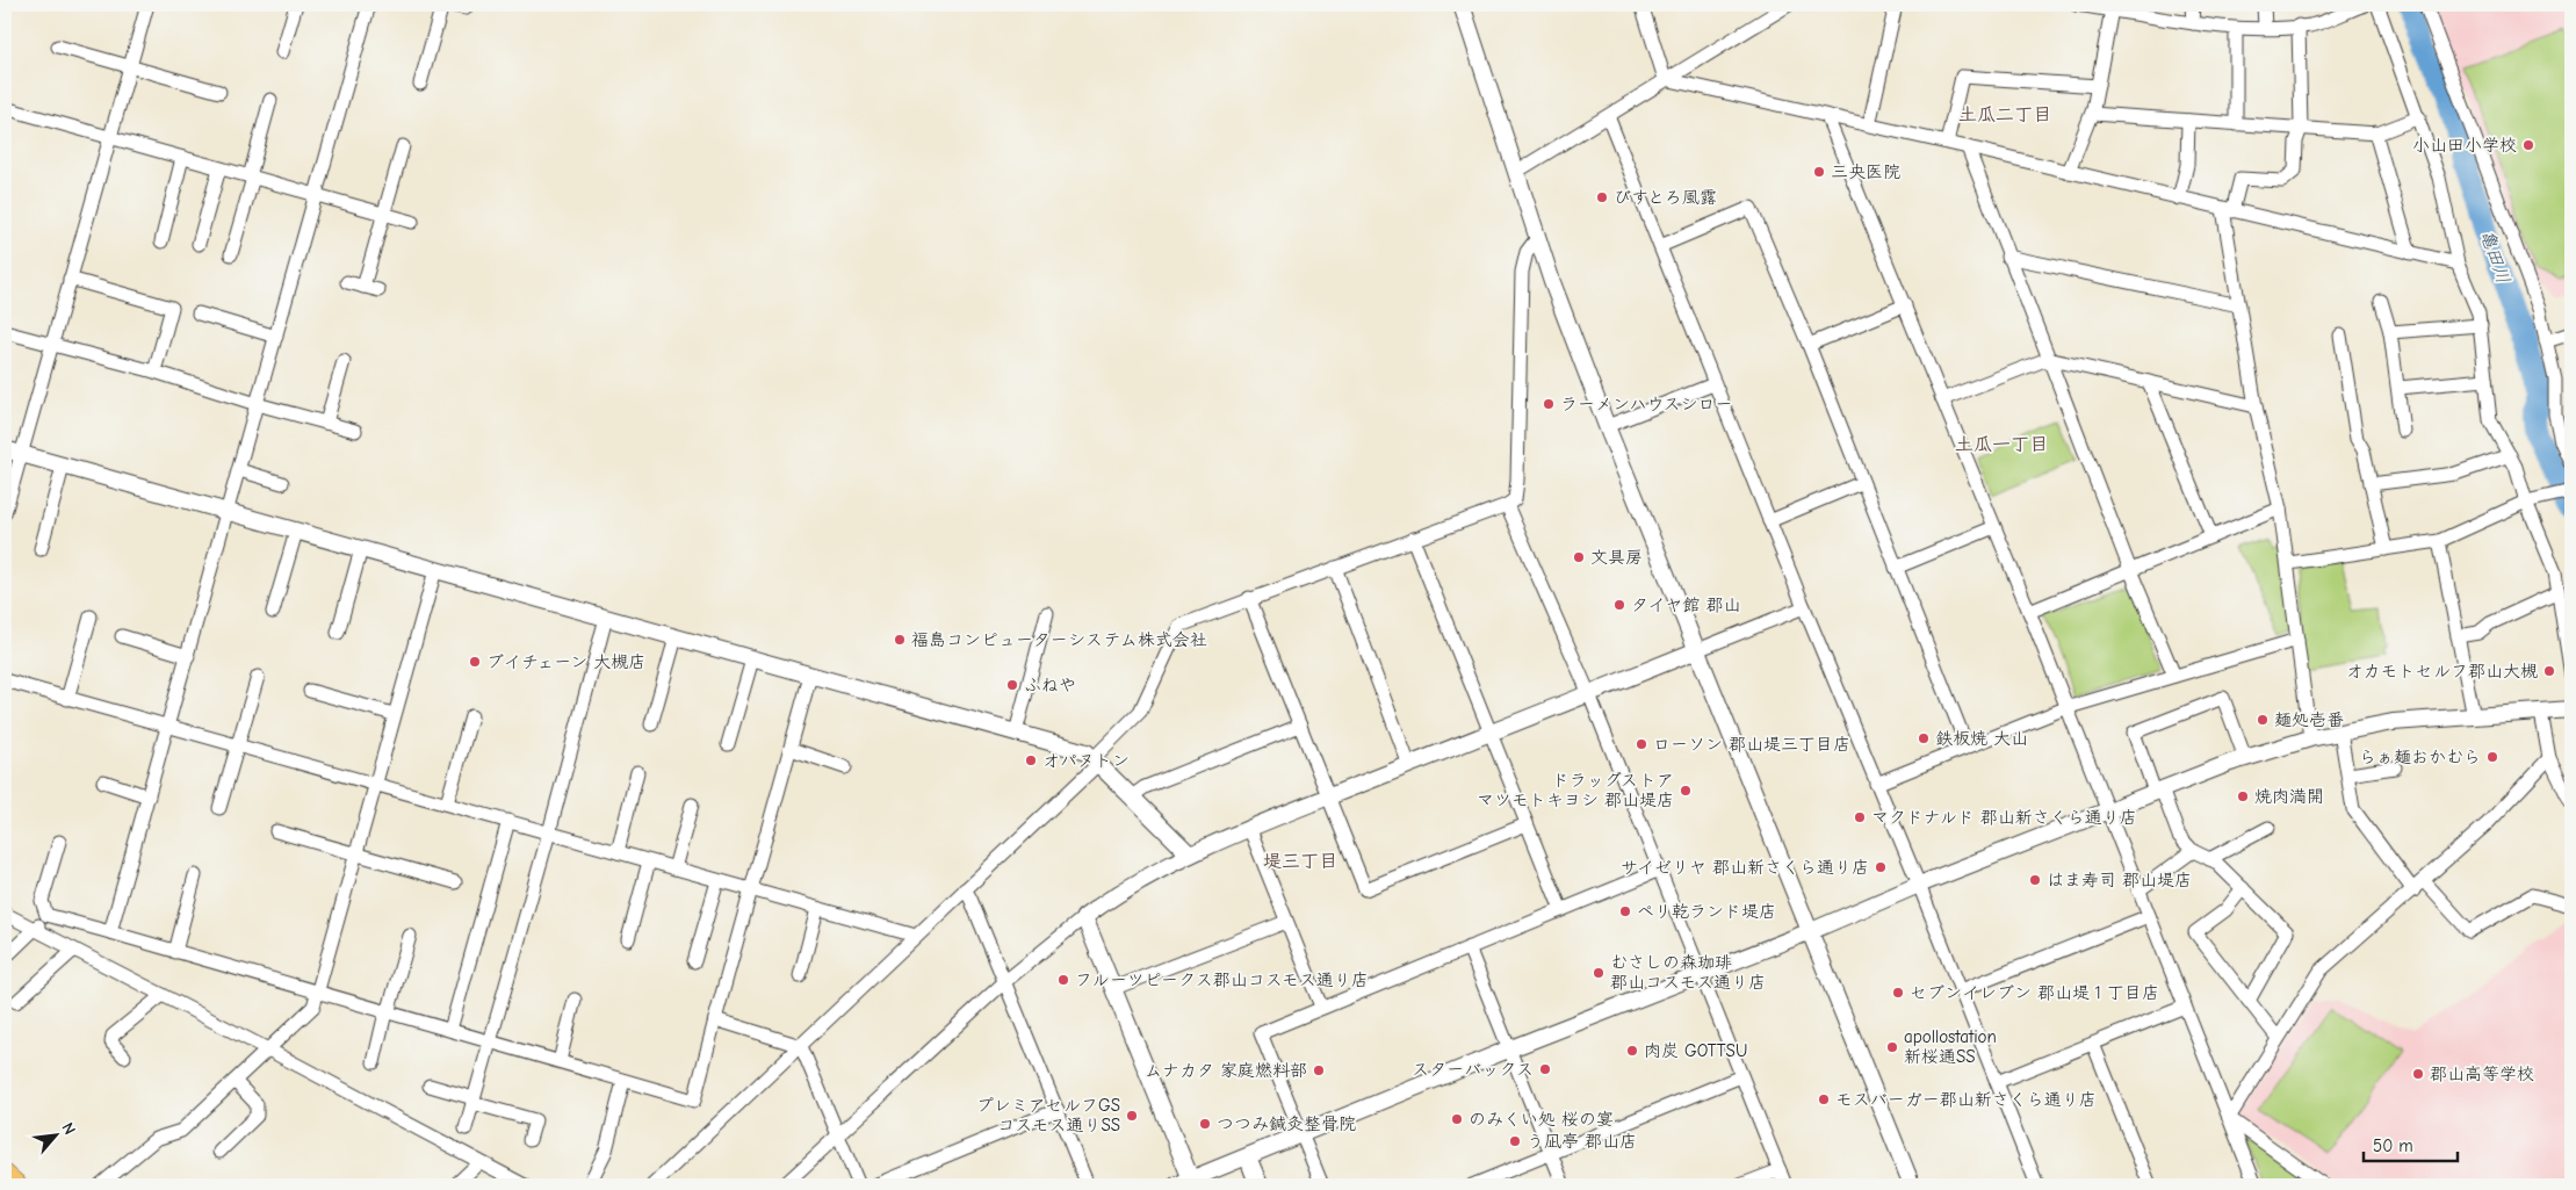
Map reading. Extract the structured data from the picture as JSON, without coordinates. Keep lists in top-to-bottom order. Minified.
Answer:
{"districts":["土瓜二丁目","土瓜一丁目","堤三丁目"],"water":["亀田川"],"places":["小山田小学校","三央医院","びすとろ風露","ラーメンハウスシロー","文具房","タイヤ館 郡山","福島コンピューターシステム株式会社","ブイチェーン 大槻店","オカモトセルフ郡山大槻","ふねや","麺処壱番","鉄板焼 大山","ローソン 郡山堤三丁目店","らぁ麺おかむら","オパヌトン","ドラッグストア マツモトキヨシ 郡山堤店","焼肉満開","マクドナルド 郡山新さくら通り店","サイゼリヤ 郡山新さくら通り店","はま寿司 郡山堤店","ペリ乾ランド堤店","むさしの森珈琲 郡山コスモス通り店","フルーツピークス郡山コスモス通り店","セブンイレブン 郡山堤１丁目店","apollostation 新桜通SS","肉炭 GOTTSU","スターバックス","ムナカタ 家庭燃料部","郡山高等学校","モスバーガー郡山新さくら通り店","プレミアセルフGS コスモス通りSS","のみくい処 桜の宴","つつみ鍼灸整骨院","う凪亭 郡山店"],"scale_bar":"50 m","north":"top right"}
